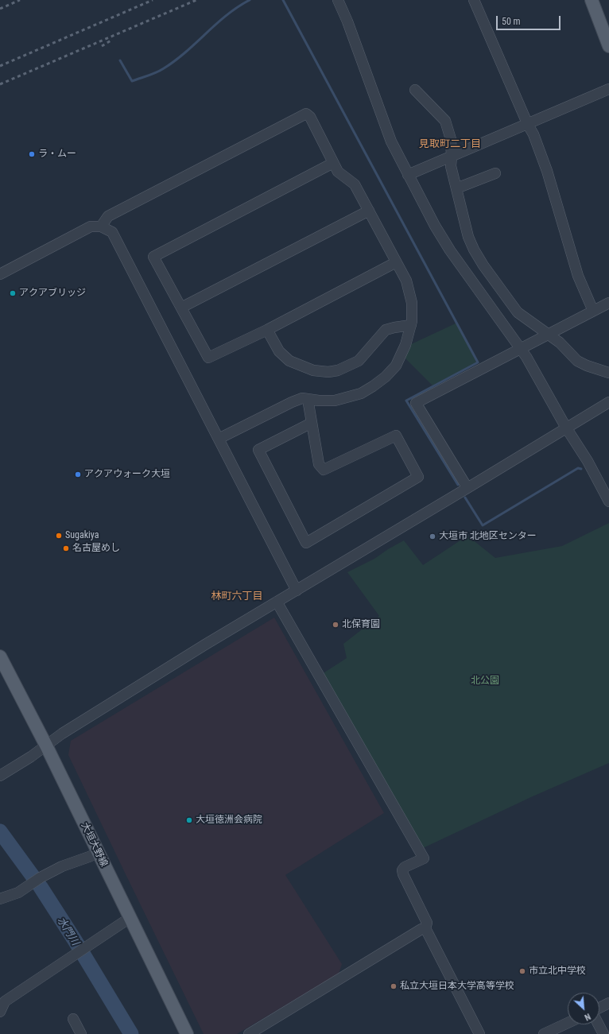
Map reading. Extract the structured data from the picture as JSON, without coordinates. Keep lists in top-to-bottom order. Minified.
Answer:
{"streets":{"main road":["大垣大野線"]},"districts":["見取町二丁目","林町六丁目"],"water":["水門川"],"parks":["北公園"],"places":["ラ・ムー","アクアブリッジ","アクアウォーク大垣","Sugakiya","大垣市 北地区センター","名古屋めし","北保育園","大垣徳洲会病院","市立北中学校","私立大垣日本大学高等学校"],"scale_bar":"50 m","north":"bottom right"}
